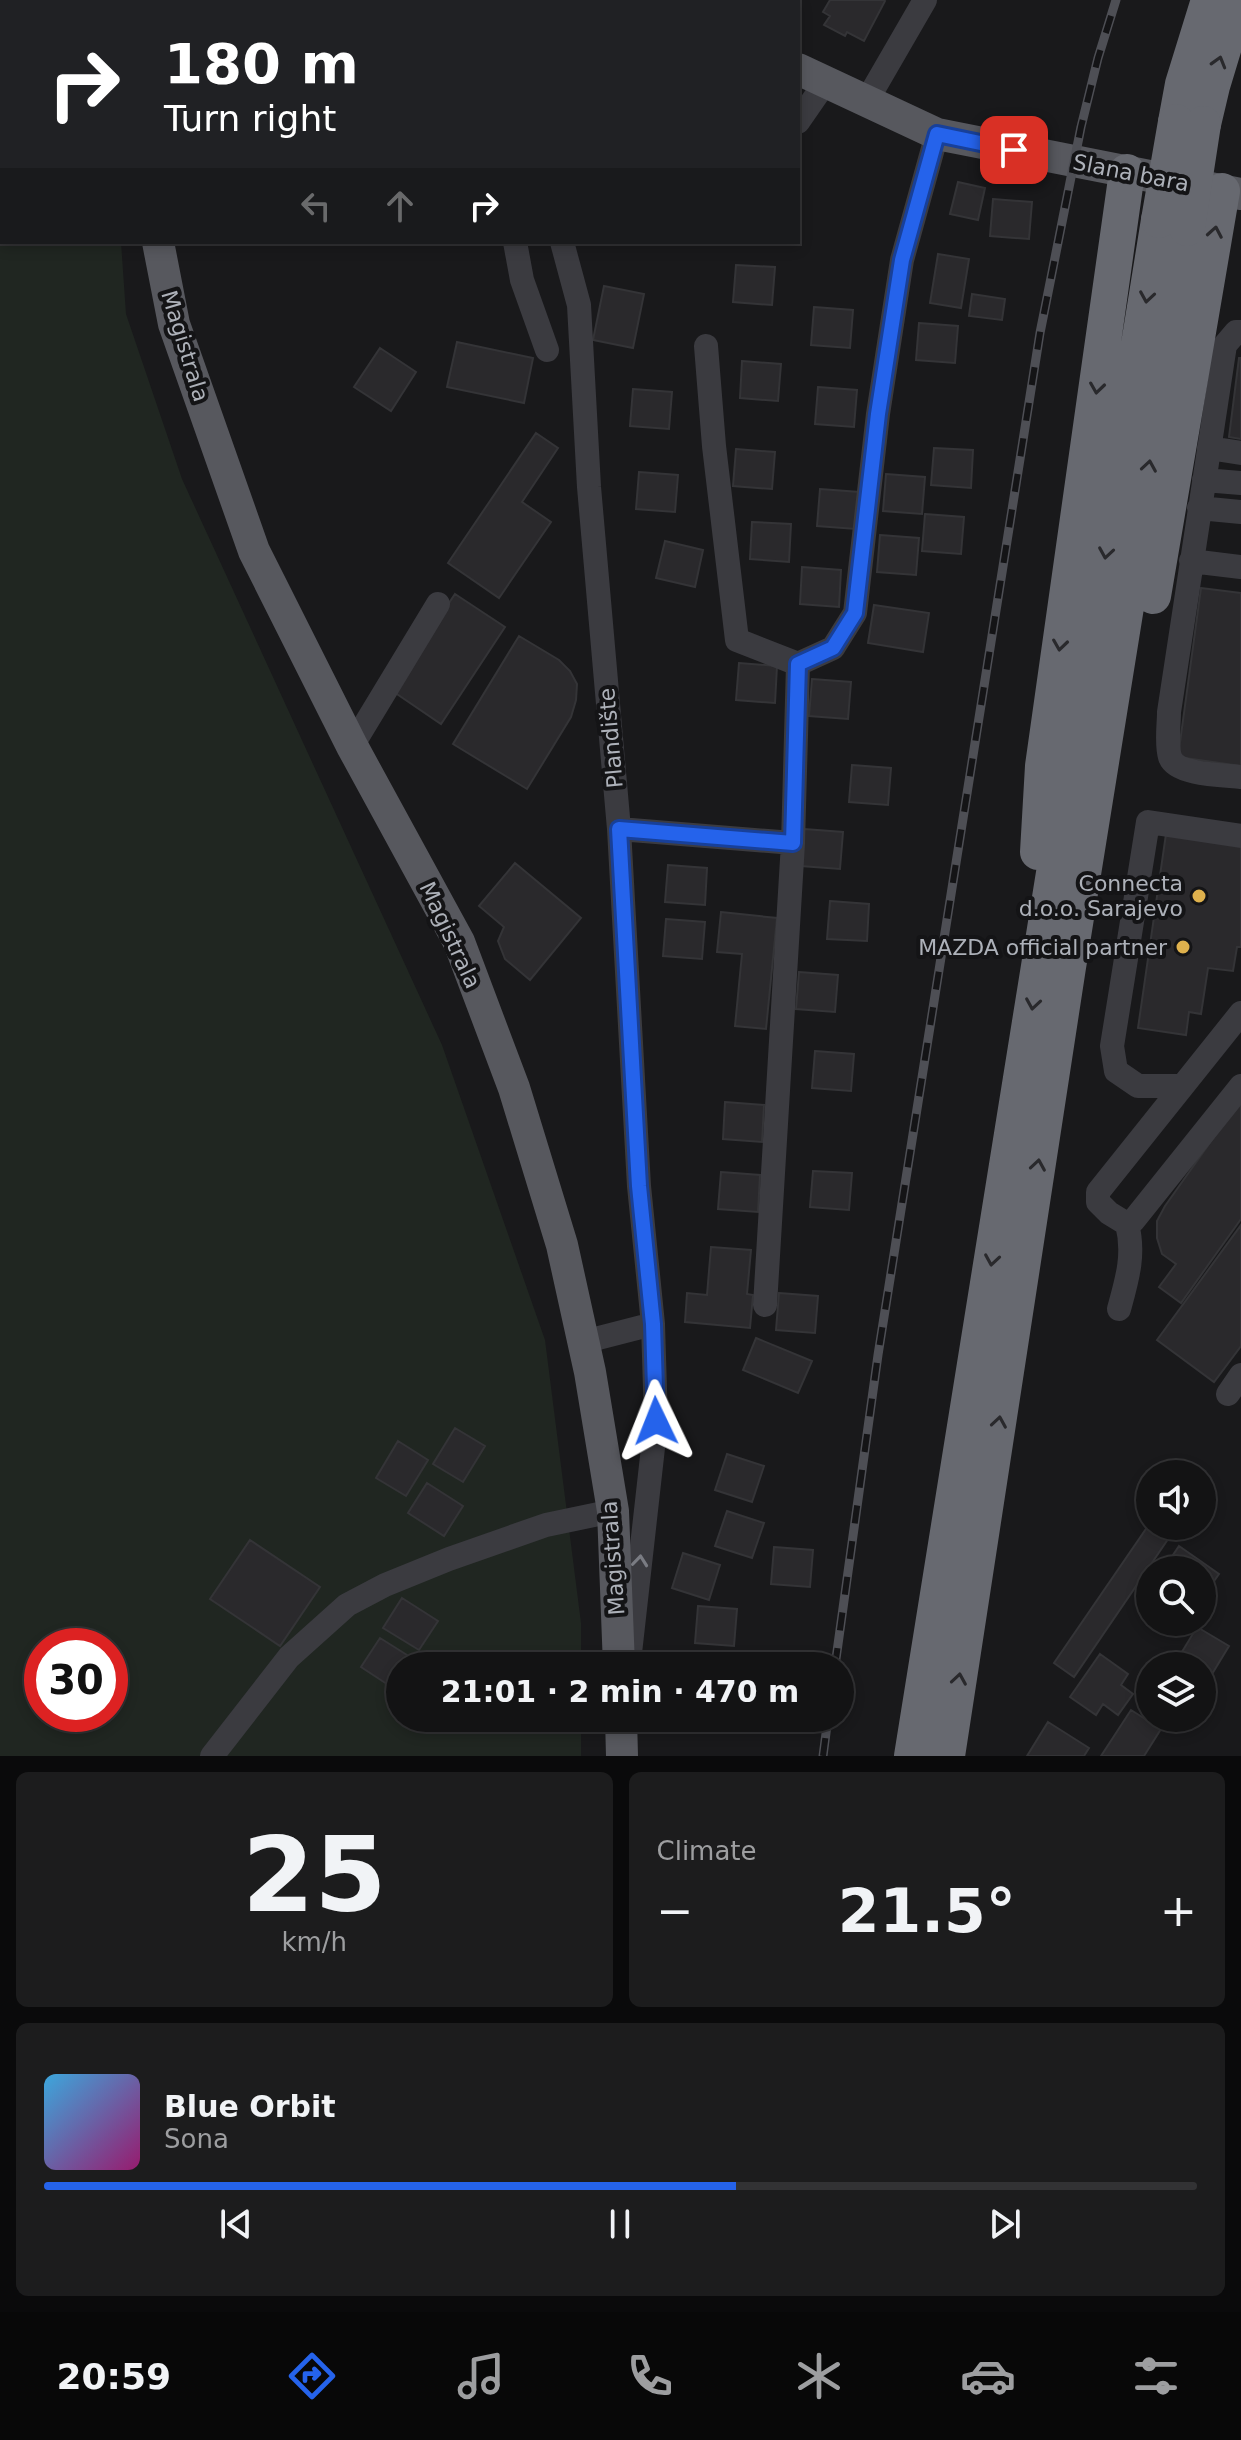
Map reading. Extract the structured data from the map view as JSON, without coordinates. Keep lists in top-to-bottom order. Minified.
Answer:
{"streets":{"main road":["Slana bara","Magistrala"],"street":["Plandište"]},"places":["Connecta d.o.o. Sarajevo","MAZDA official partner"],"page":{"turn":["180 m","Turn right"],"limit":"30","trip":"21:01 · 2 min · 470 m","tile":[["25","km/h"],"Climate"],"heat":["−","21.5°","+"],"song":["Blue Orbit","Sona"],"tabs":"20:59"}}
